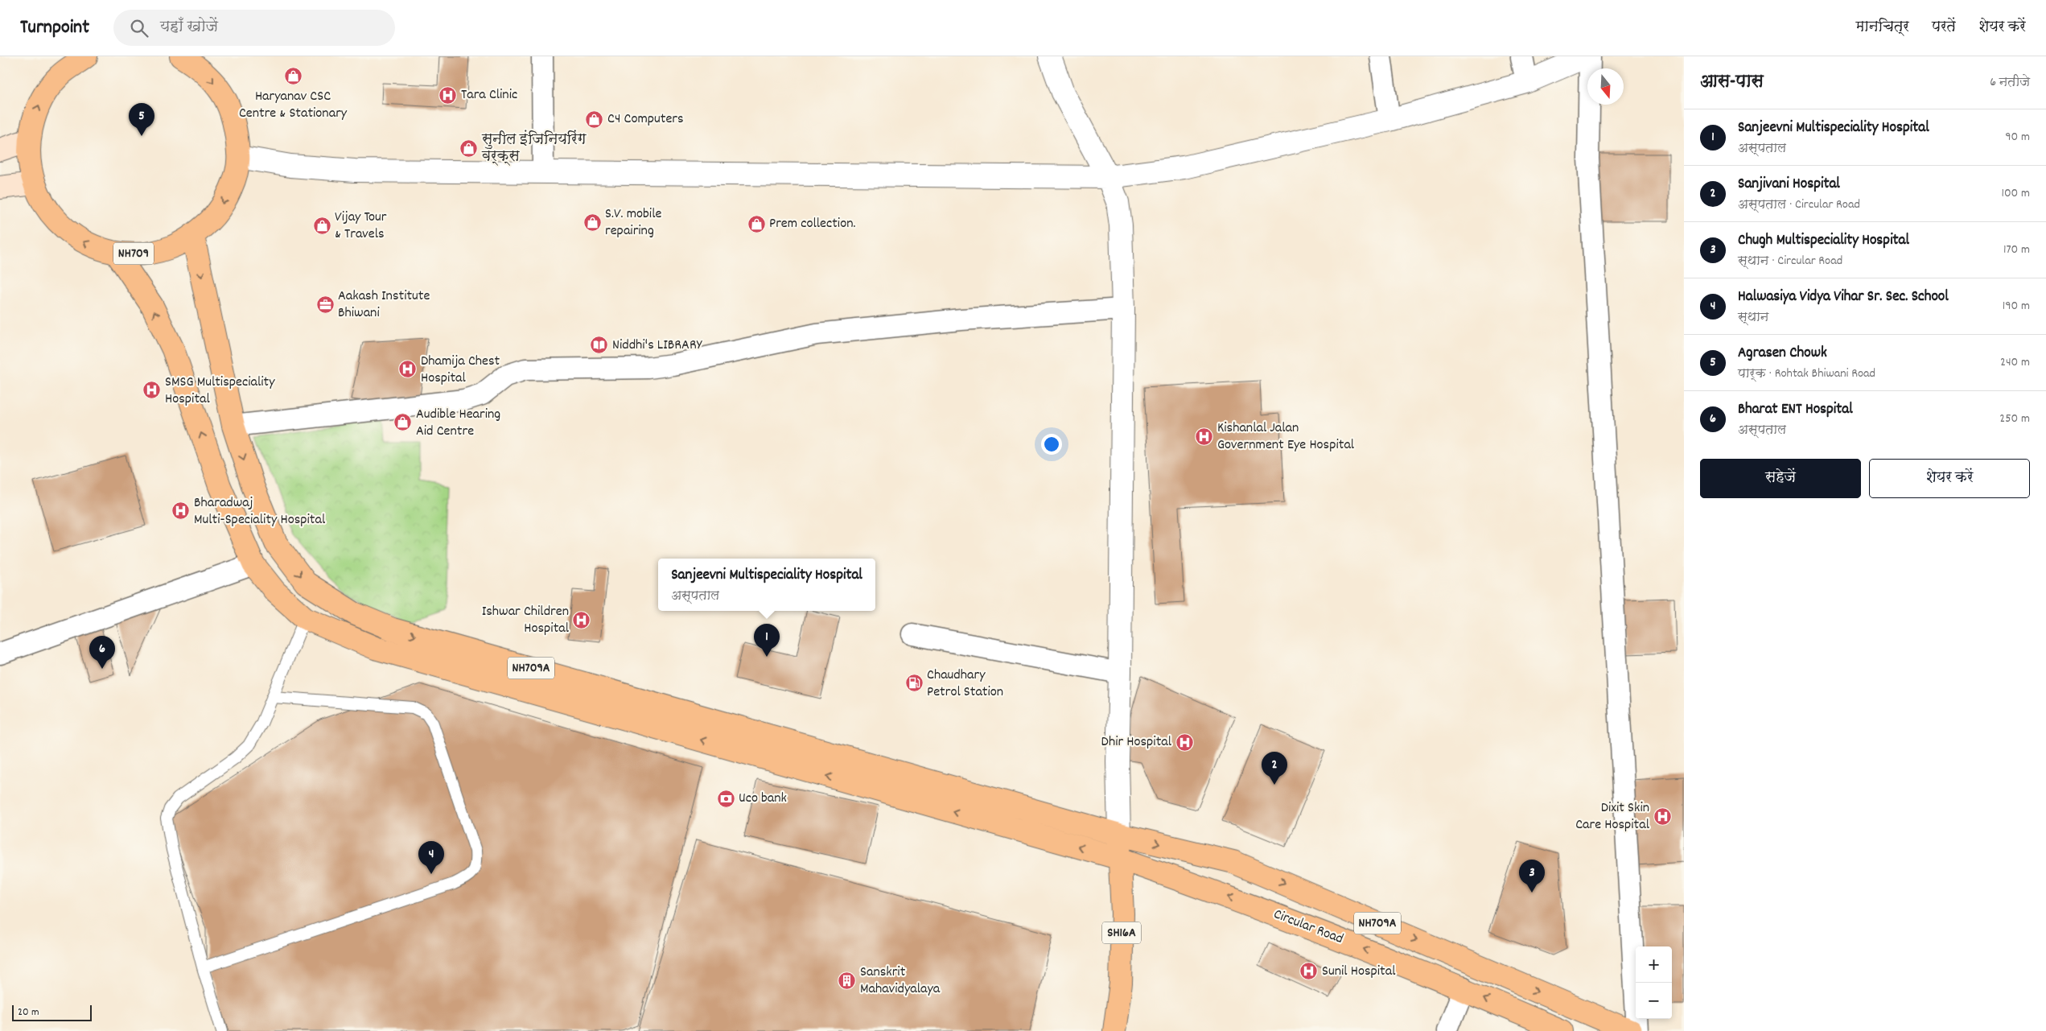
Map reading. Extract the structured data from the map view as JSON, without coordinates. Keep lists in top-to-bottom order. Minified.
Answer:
{"streets":{"main road":["NH709","NH709A","Circular Road","SH16A"]},"crossings":[["NH709","NH709A"],["NH709A","Circular Road"],["NH709A","SH16A"],["Circular Road","SH16A"]],"places":{"shop":["Haryanav CSC Centre & Stationary","C4 Computers","सुनील इंजिनियरिंग वर्क्स","S.V. mobile repairing","Prem collection.","Vijay Tour & Travels","Audible Hearing Aid Centre"],"hospital":["Tara Clinic","Dhamija Chest Hospital","SMSG Multispeciality Hospital","Kishanlal Jalan Government Eye Hospital","Bharadwaj Multi-Speciality Hospital","Ishwar Children Hospital","Dhir Hospital","Dixit Skin Care Hospital","Sunil Hospital"],"office":["Aakash Institute Bhiwani"],"library":["Niddhi's LIBRARY"],"fuel station":["Chaudhary Petrol Station"],"bank":["Uco bank"],"building":["Sanskrit Mahavidyalaya"]},"scale_bar":"20 m","north":"bottom","page":{"header":"Turnpoint","search":"यहाँ खोजें","nav":["मानचित्र","परतें","शेयर करें"],"heading":["आस-पास","6 नतीजे"],"pins":["5","1","6","2","4","3"],"list":[{"mark":"1","name":"Sanjeevni Multispeciality Hospital","note":"अस्पताल","value":"90 m"},{"mark":"2","name":"Sanjivani Hospital","note":"अस्पताल · Circular Road","value":"100 m"},{"mark":"3","name":"Chugh Multispeciality Hospital","note":"स्थान · Circular Road","value":"170 m"},{"mark":"4","name":"Halwasiya Vidya Vihar Sr. Sec. School","note":"स्थान","value":"190 m"},{"mark":"5","name":"Agrasen Chowk","note":"पार्क · Rohtak Bhiwani Road","value":"240 m"},{"mark":"6","name":"Bharat ENT Hospital","note":"अस्पताल","value":"250 m"}],"buttons":["सहेजें","शेयर करें"],"popup":["Sanjeevni Multispeciality Hospital","अस्पताल"],"map_buttons":["+","−"],"scale":"20 m"}}
